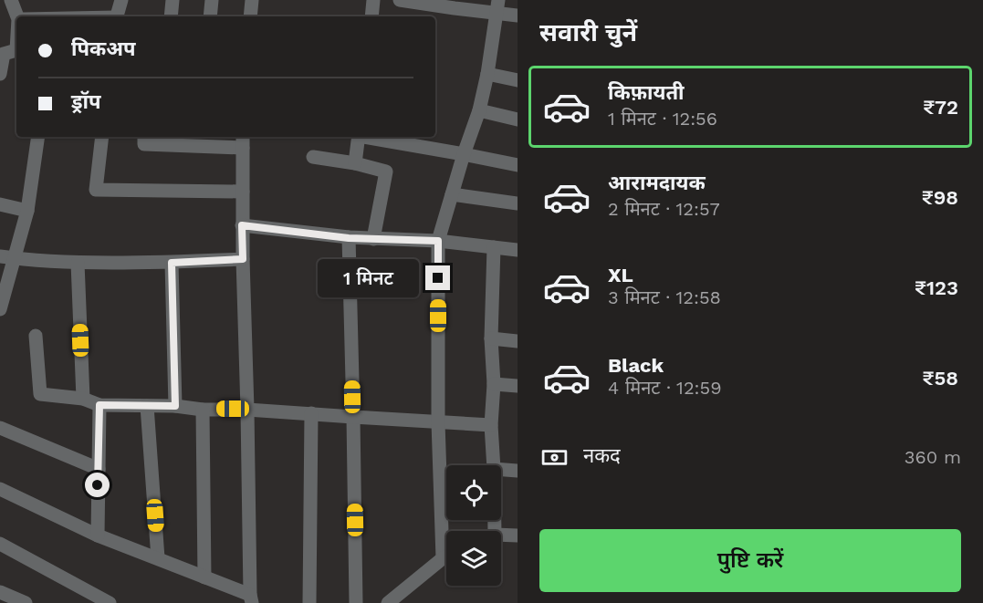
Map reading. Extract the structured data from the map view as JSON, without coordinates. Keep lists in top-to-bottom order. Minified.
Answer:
{"page":{"heading":"सवारी चुनें","banner":["पिकअप","ड्रॉप"],"list":[{"name":"किफ़ायती","note":"1 मिनट · 12:56","value":"₹72"},{"name":"आरामदायक","note":"2 मिनट · 12:57","value":"₹98"},{"name":"XL","note":"3 मिनट · 12:58","value":"₹123"},{"name":"Black","note":"4 मिनट · 12:59","value":"₹58"}],"bubble":"1 मिनट","pay":["नकद","360 m"],"buttons":"पुष्टि करें"}}
